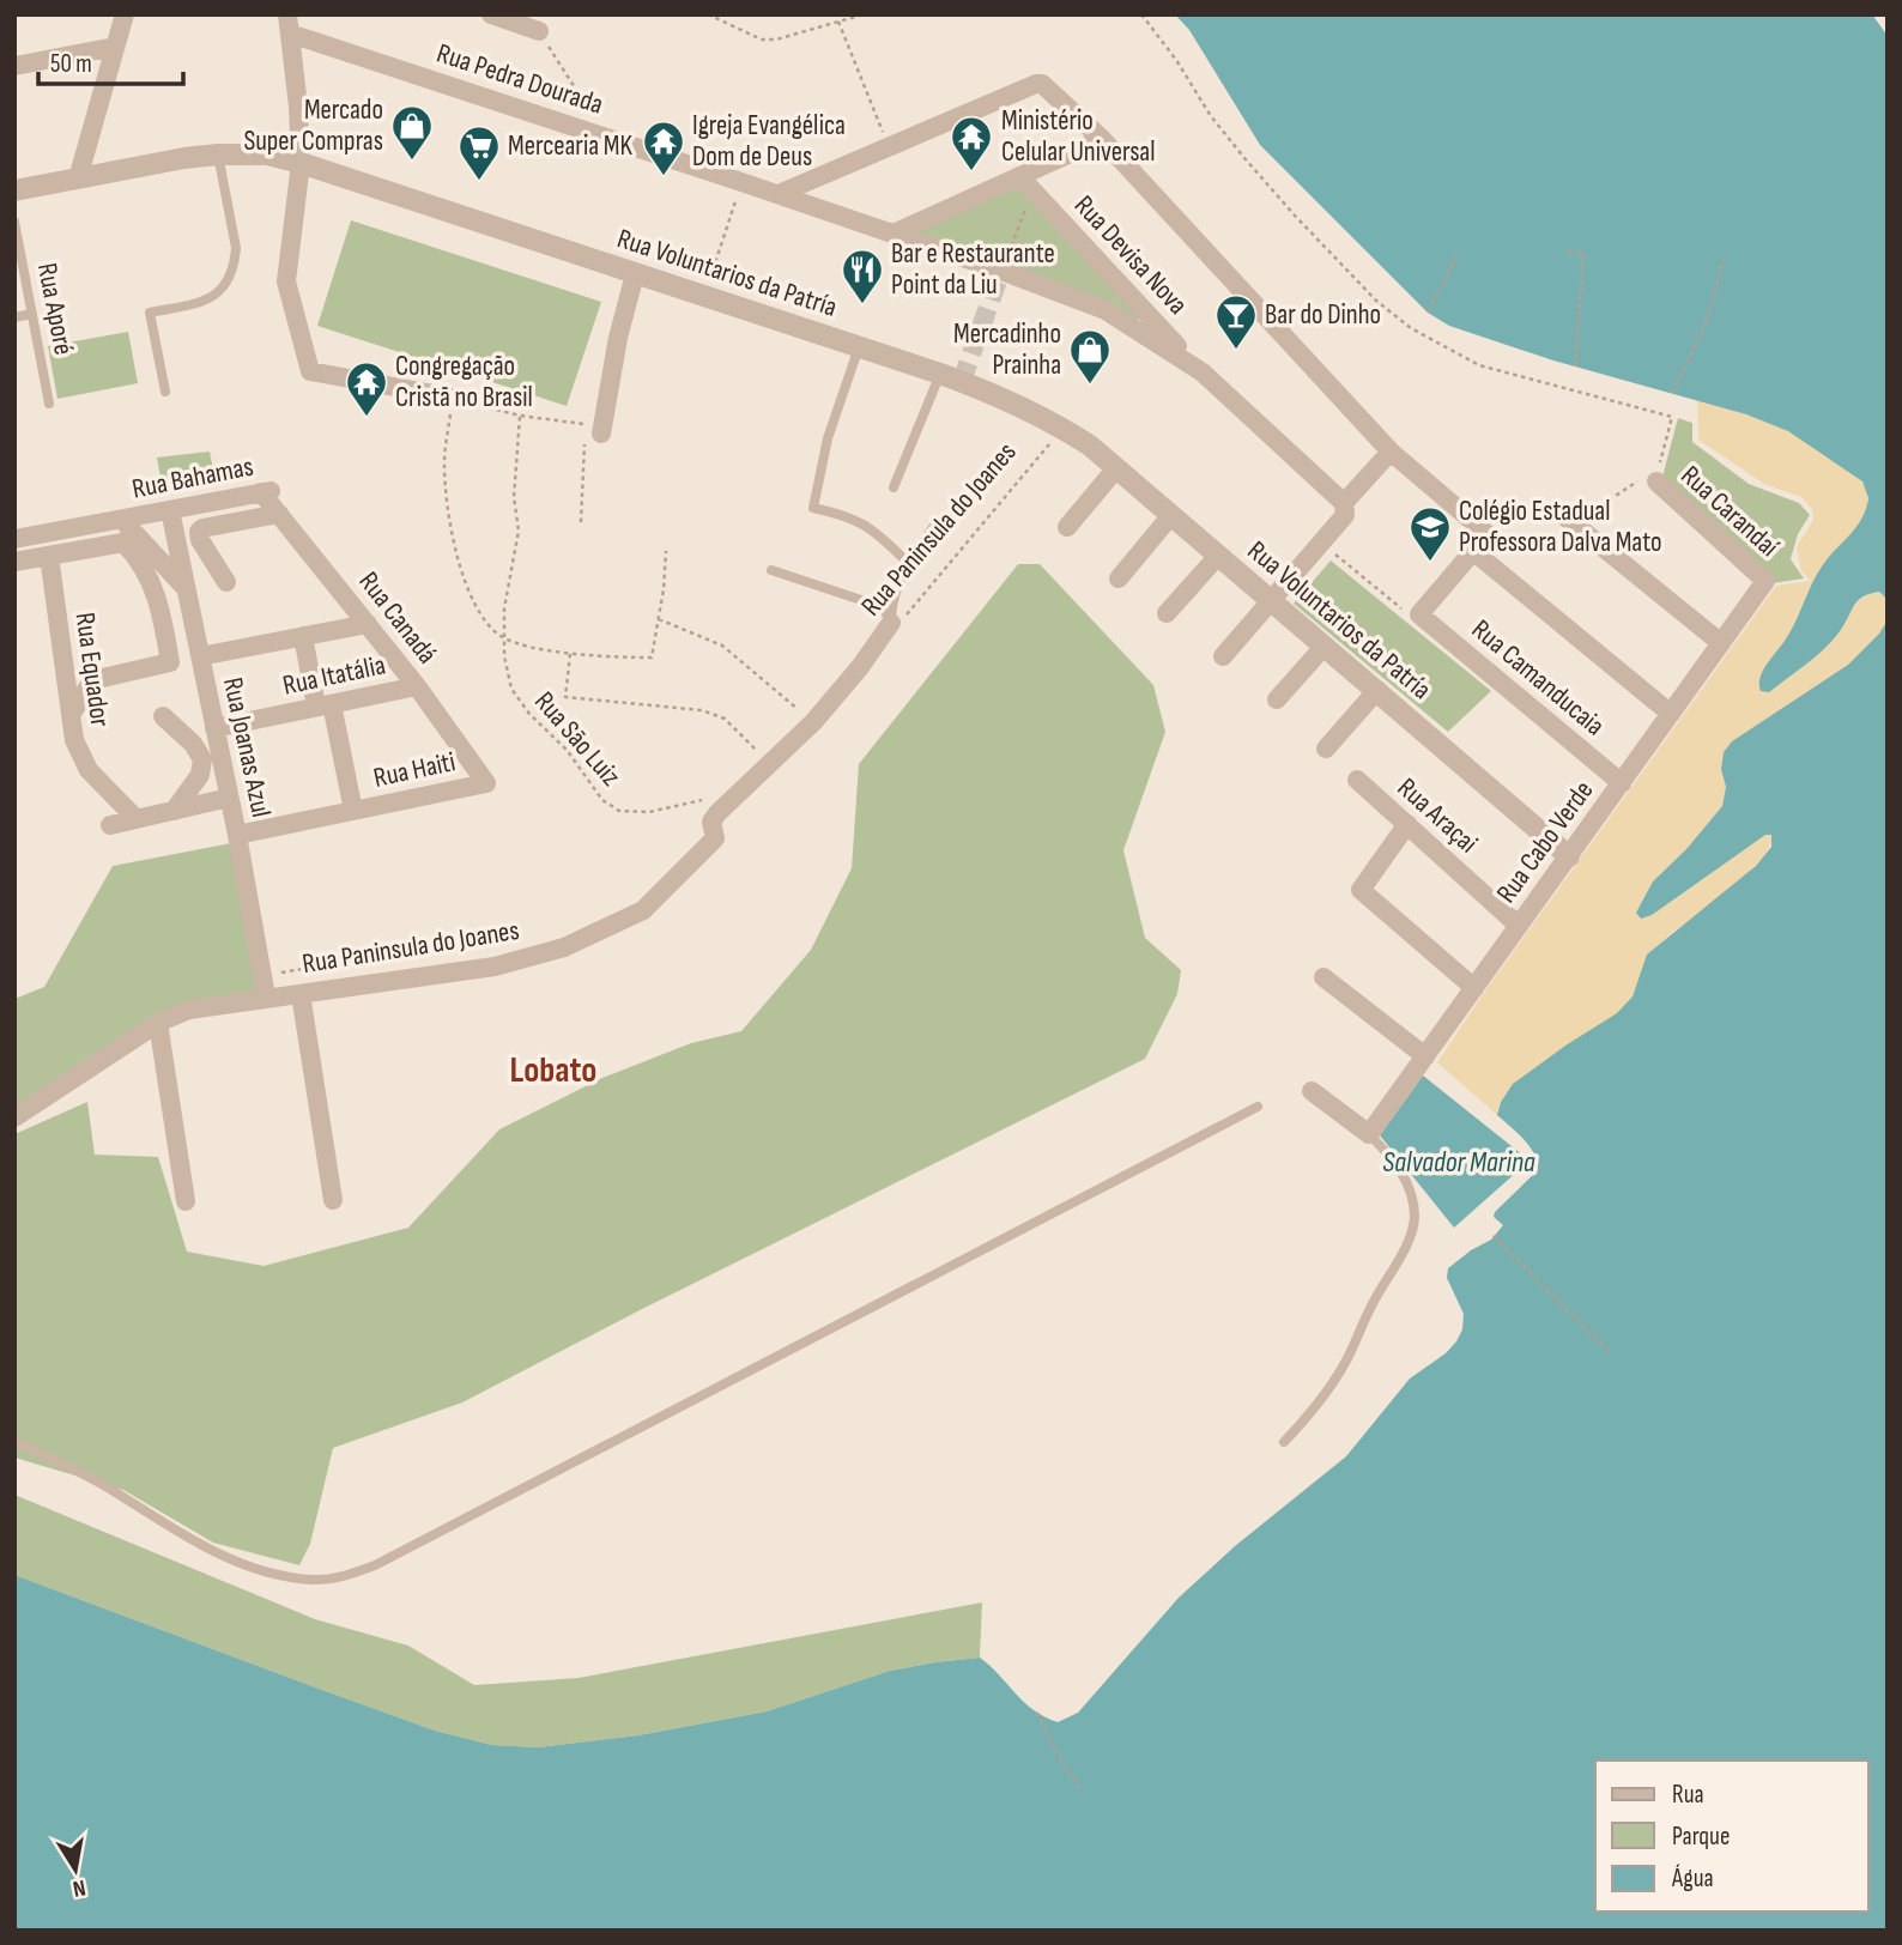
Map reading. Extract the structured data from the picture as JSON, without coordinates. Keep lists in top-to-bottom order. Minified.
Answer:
{"streets":{"street":["Rua Pedra Dourada","Rua Devisa Nova","Rua Voluntarios da Patría","Rua Bahamas","Rua Carandaí","Rua Paninsula do Joanes","Rua Canadá","Rua Equador","Rua Itatália","Rua Camanducaia","Rua Joanas Azul","Rua Haiti","Rua Araçai","Rua Cabo Verde"],"lane":["Rua Aporé"],"path":["Rua São Luiz"]},"crossings":[["Rua Pedra Dourada","Rua Devisa Nova"],["Rua Voluntarios da Patría","Rua Paninsula do Joanes"],["Rua Voluntarios da Patría","Rua Cabo Verde"],["Rua Bahamas","Rua Canadá"],["Rua Bahamas","Rua Equador"],["Rua Bahamas","Rua Joanas Azul"],["Rua Carandaí","Rua Cabo Verde"],["Rua Paninsula do Joanes","Rua São Luiz"],["Rua Paninsula do Joanes","Rua Joanas Azul"],["Rua Canadá","Rua Itatália"],["Rua Canadá","Rua Haiti"],["Rua Itatália","Rua Joanas Azul"],["Rua Itatália","Rua Haiti"],["Rua Camanducaia","Rua Cabo Verde"],["Rua Joanas Azul","Rua Haiti"],["Rua Araçai","Rua Cabo Verde"]],"districts":["Lobato"],"water":["Salvador Marina"],"places":{"shop":["Mercado Super Compras","Mercadinho Prainha"],"temple":["Ministério Celular Universal","Igreja Evangélica Dom de Deus","Congregação Cristã no Brasil"],"supermarket":["Mercearia MK"],"restaurant":["Bar e Restaurante Point da Liu"],"bar":["Bar do Dinho"],"school or university":["Colégio Estadual Professora Dalva Mato"]},"legend":["Rua","Parque","Água"],"scale_bar":"50 m","north":"bottom"}
